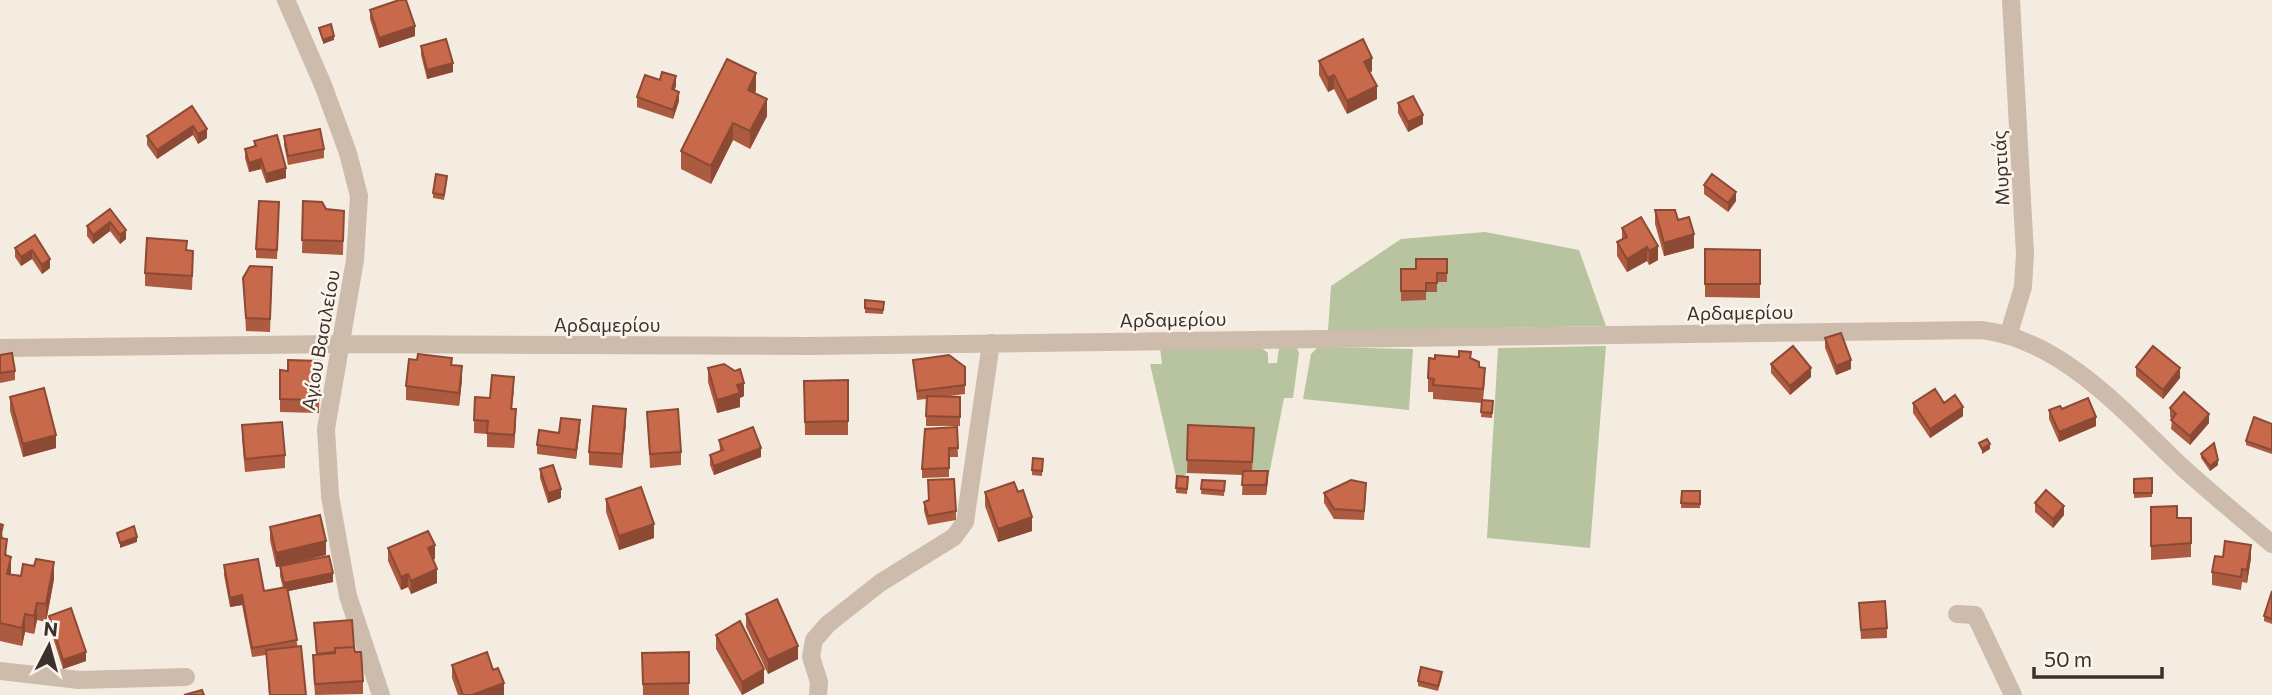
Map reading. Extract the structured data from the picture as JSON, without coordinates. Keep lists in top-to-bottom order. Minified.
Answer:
{"streets":{"street":["Μυρτιάς","Αρδαμερίου","Αγίου Βασιλείου"]},"crossings":[["Μυρτιάς","Αρδαμερίου"],["Αρδαμερίου","Αγίου Βασιλείου"]],"scale_bar":"50 m","north":"top"}
